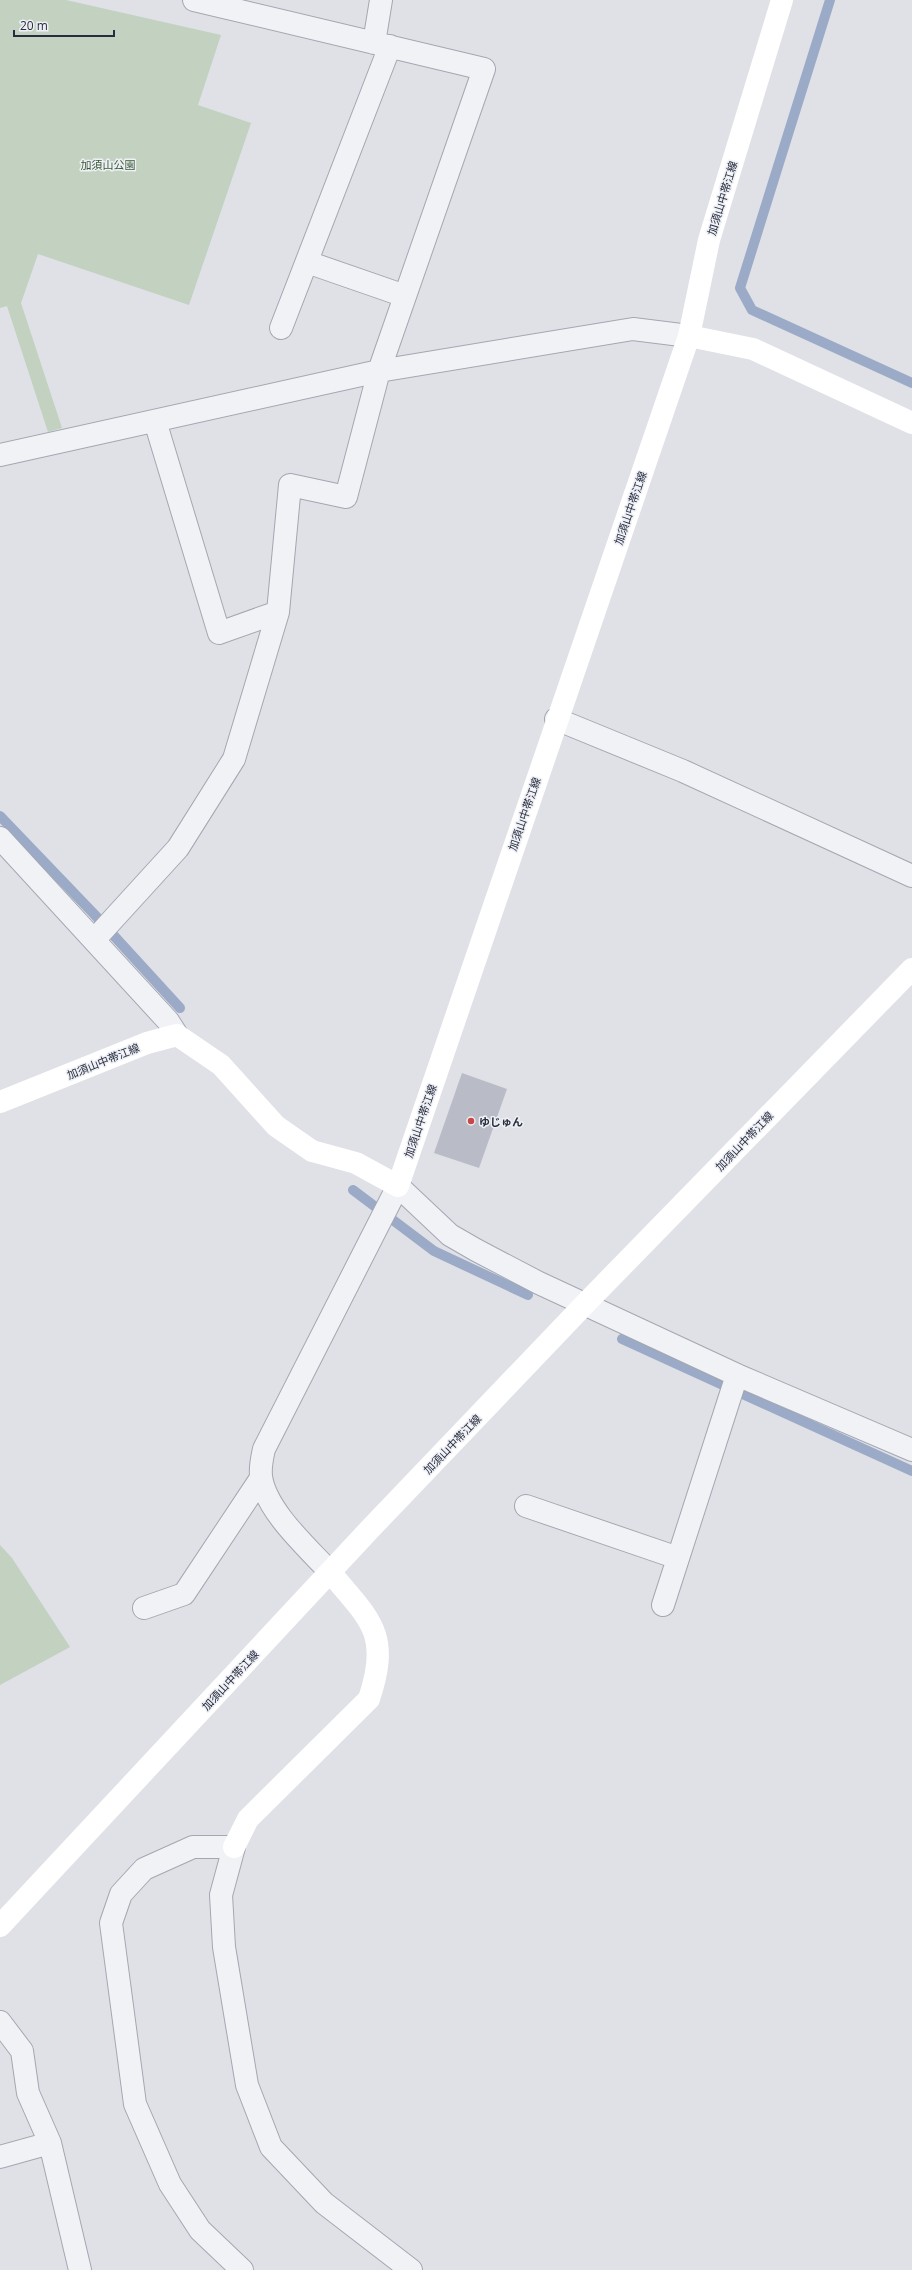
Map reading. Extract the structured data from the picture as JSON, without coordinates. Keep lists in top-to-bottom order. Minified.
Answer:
{"streets":{"main road":["加須山中帯江線"]},"parks":["加須山公園"],"places":["ゆじゅん"],"scale_bar":"20 m"}
